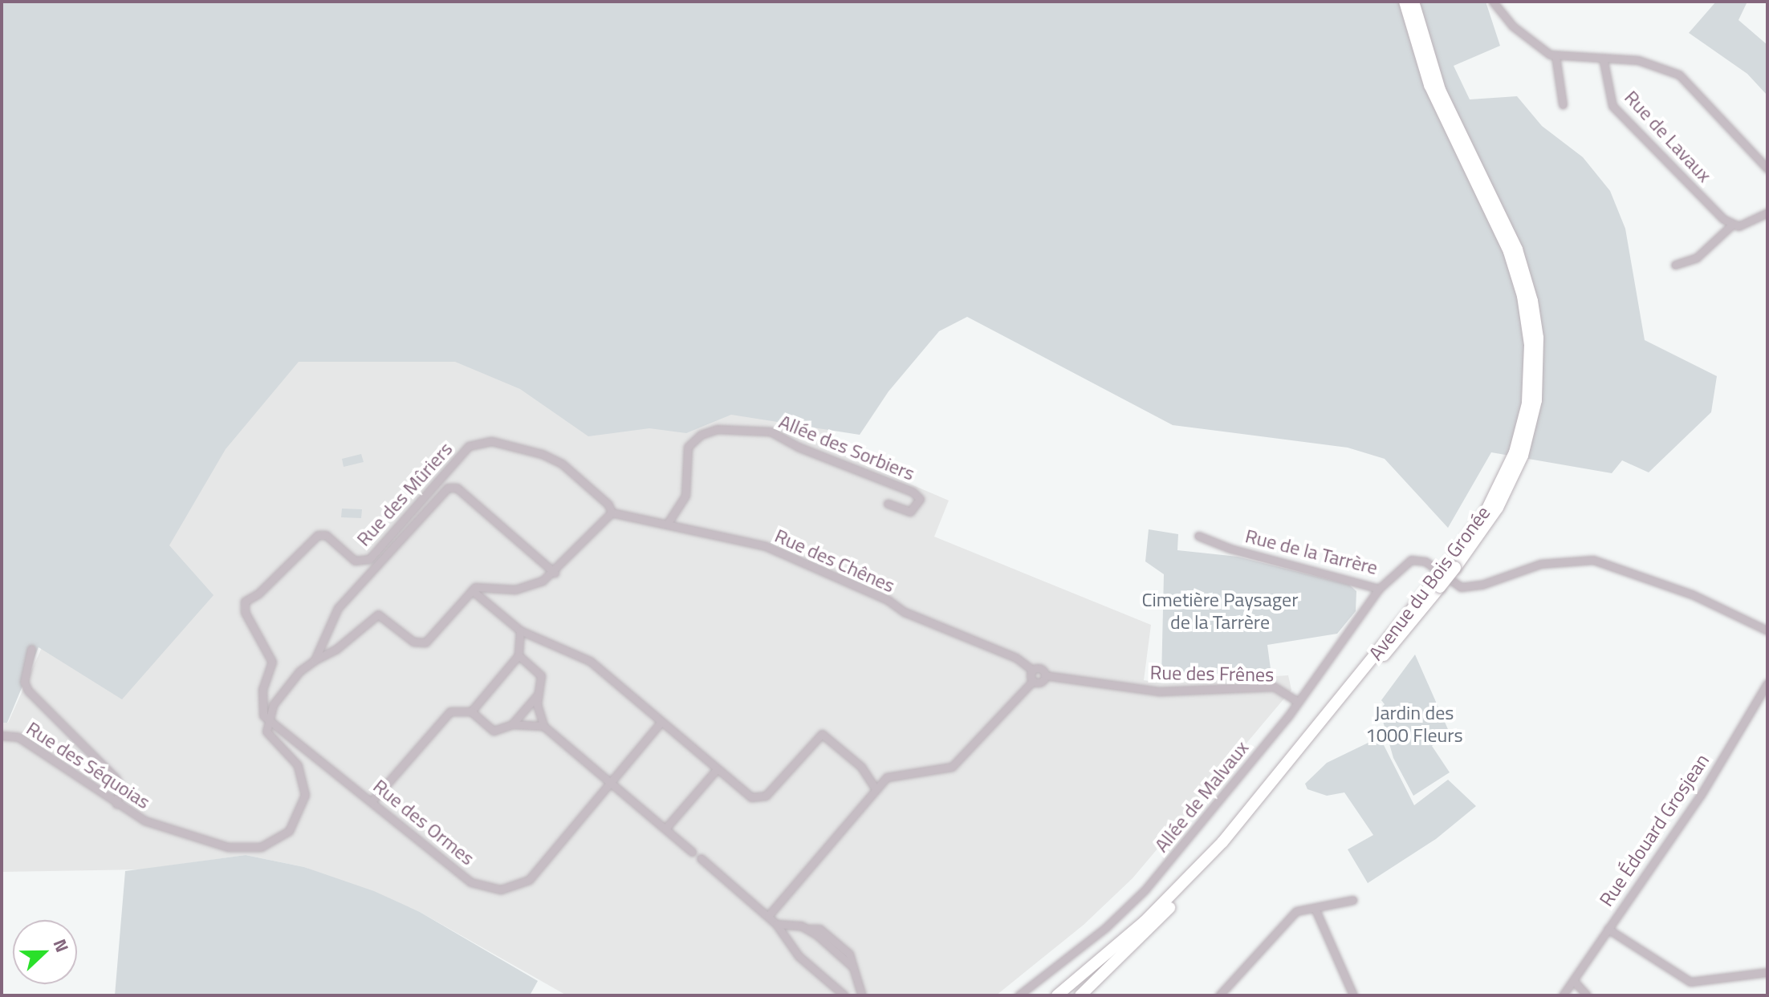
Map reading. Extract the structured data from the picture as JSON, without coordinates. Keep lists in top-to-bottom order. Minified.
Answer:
{"streets":{"main road":["Avenue du Bois Gronée"],"street":["Rue de Lavaux","Allée des Sorbiers","Rue des Mûriers","Rue de la Tarrère","Rue des Chênes","Rue des Frênes","Rue des Séquoias","Allée de Malvaux","Rue des Ormes","Rue Édouard Grosjean"]},"crossings":[["Allée des Sorbiers","Rue des Chênes"],["Rue des Mûriers","Rue des Chênes"],["Rue des Mûriers","Rue des Séquoias"],["Rue des Mûriers","Rue des Ormes"],["Rue de la Tarrère","Allée de Malvaux"],["Rue des Chênes","Rue des Frênes"],["Rue des Frênes","Allée de Malvaux"],["Rue des Séquoias","Rue des Ormes"]],"parks":["Cimetière Paysager de la Tarrère","Jardin des 1000 Fleurs"],"north":"right"}
